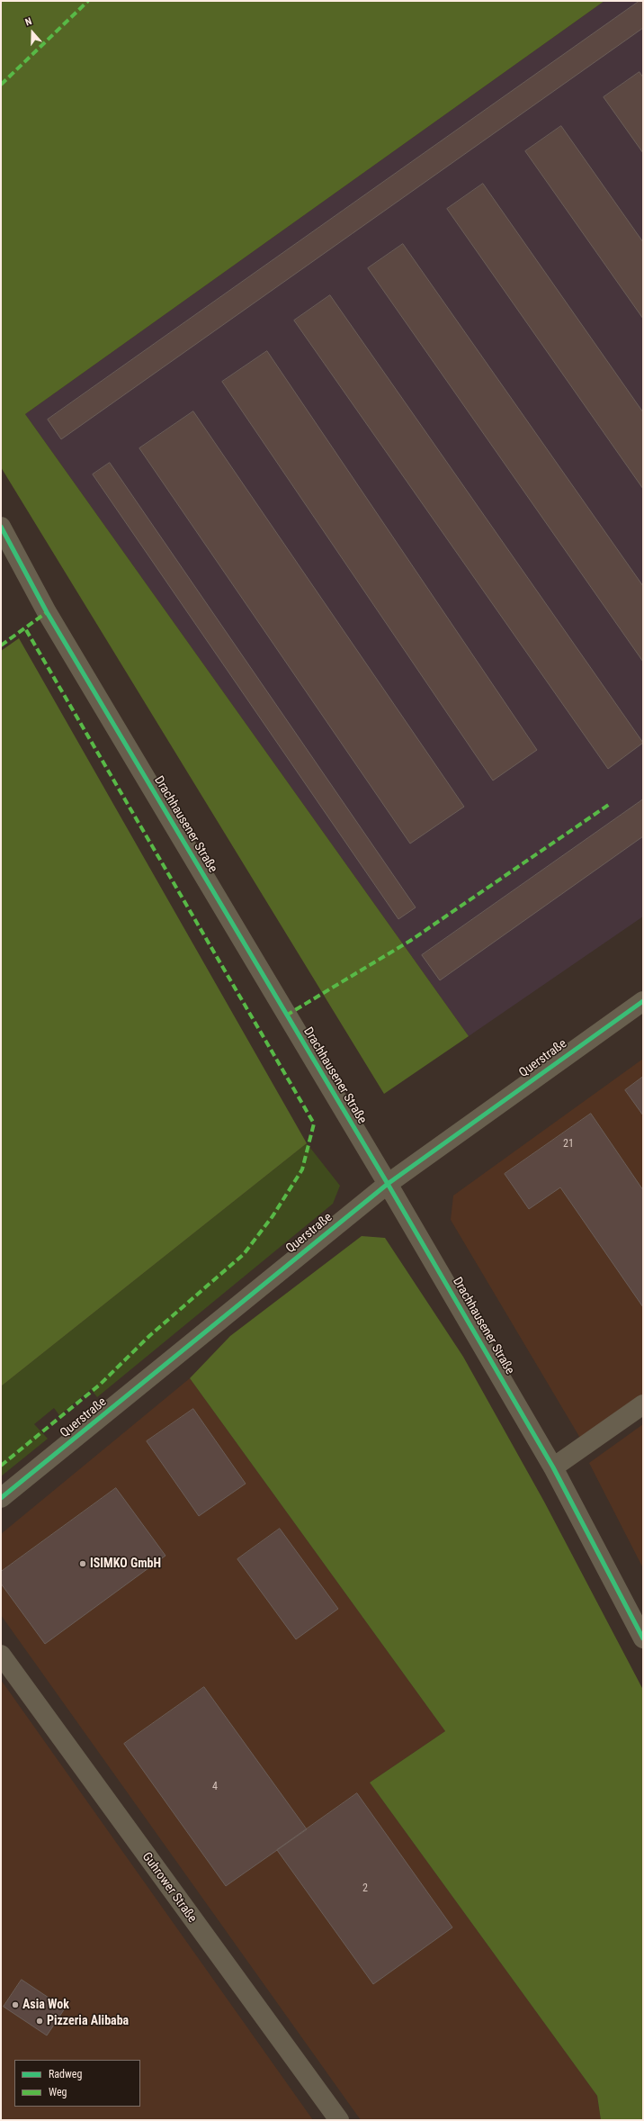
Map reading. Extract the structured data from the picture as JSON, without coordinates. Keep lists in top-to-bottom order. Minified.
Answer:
{"streets":{"street":["Drachhausener Straße","Querstraße","Guhrower Straße"]},"crossings":[["Drachhausener Straße","Querstraße"]],"places":["ISIMKO GmbH","Asia Wok","Pizzeria Alibaba"],"house_numbers":["21","4","2"],"legend":["Radweg","Weg"],"north":"top"}
